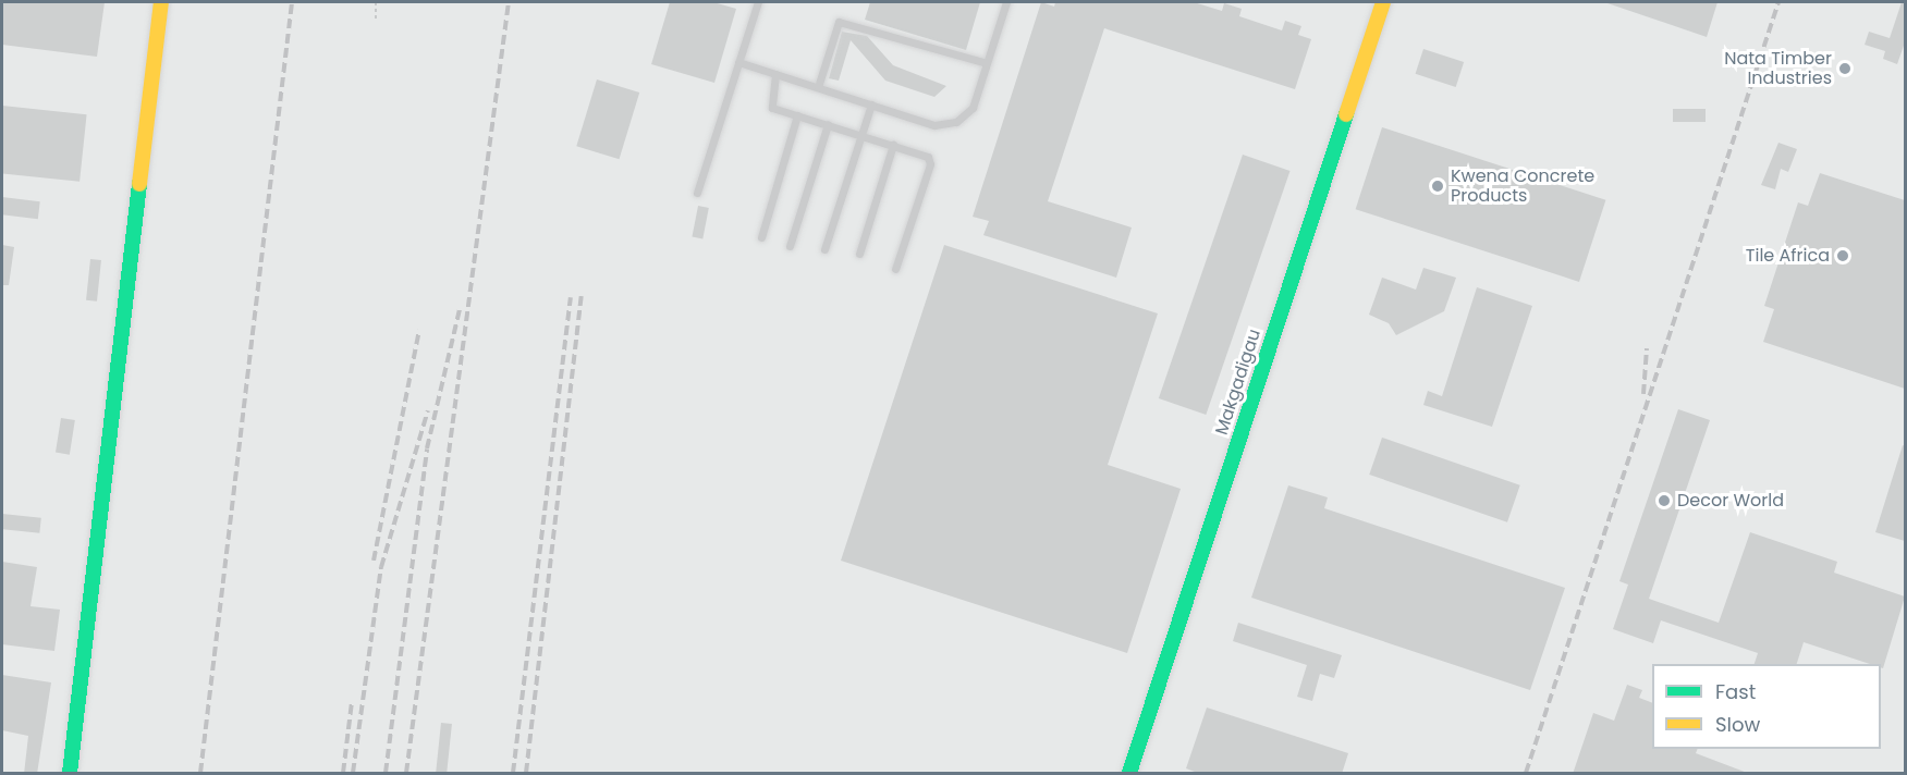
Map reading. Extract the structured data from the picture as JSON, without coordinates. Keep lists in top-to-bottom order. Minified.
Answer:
{"streets":{"street":["Makgadigau"]},"places":["Nata Timber Industries","Kwena Concrete Products","Tile Africa","Decor World"],"legend":["Fast","Slow"]}
